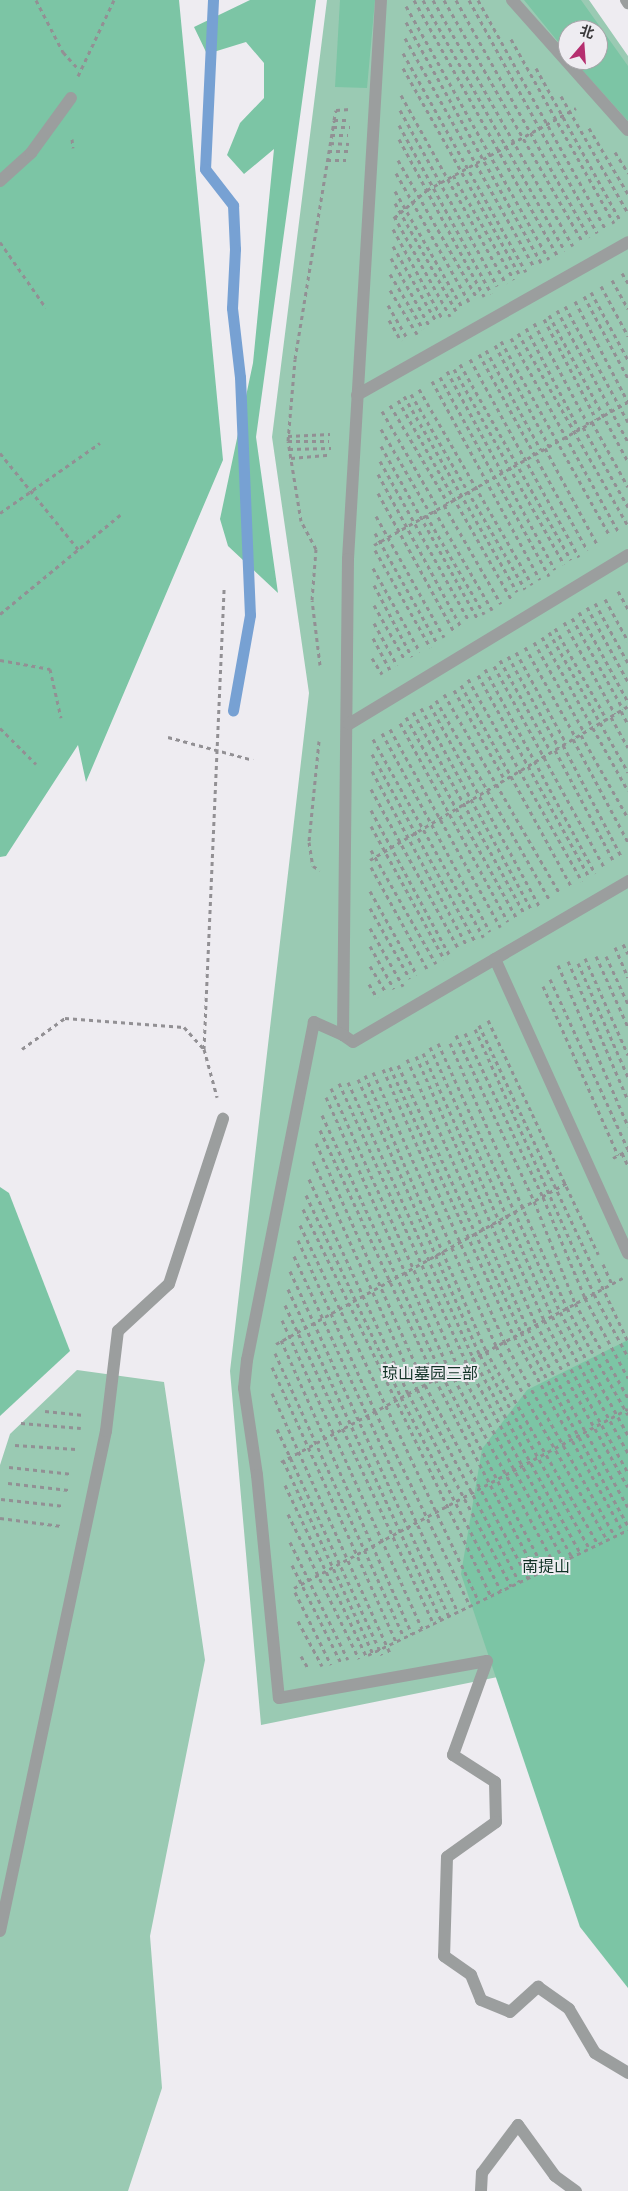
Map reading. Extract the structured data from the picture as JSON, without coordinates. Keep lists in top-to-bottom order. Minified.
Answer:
{"parks":["琼山墓园三部","南提山"],"north":"top"}
